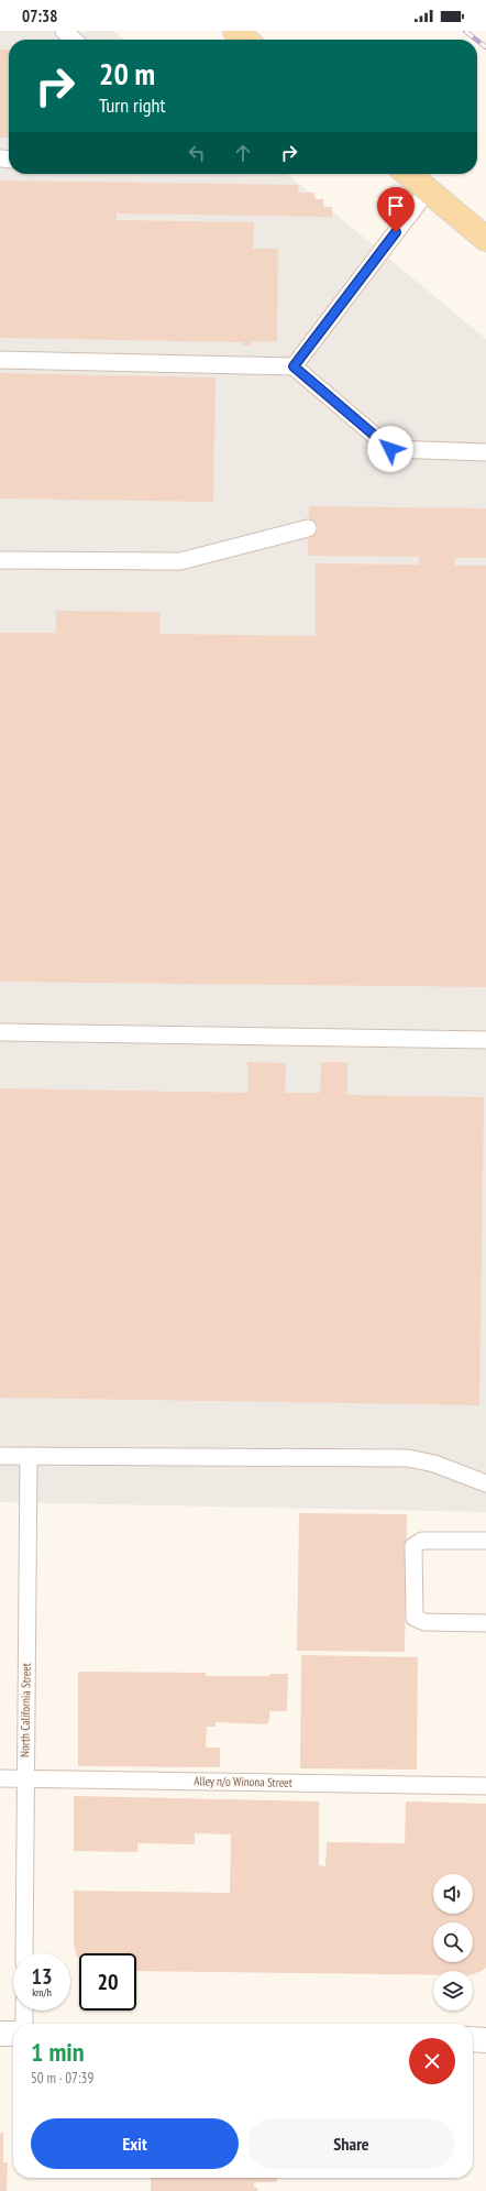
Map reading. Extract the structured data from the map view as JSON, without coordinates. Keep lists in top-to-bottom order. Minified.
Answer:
{"streets":{"lane":["North California Street","Alley n/o Winona Street"]},"crossings":[["North California Street","Alley n/o Winona Street"]],"page":{"status":"07:38","turn":["20 m","Turn right"],"speed":"13 km/h","limit":"20","heading":["1 min","50 m · 07:39"],"buttons":["Exit","Share"]}}
